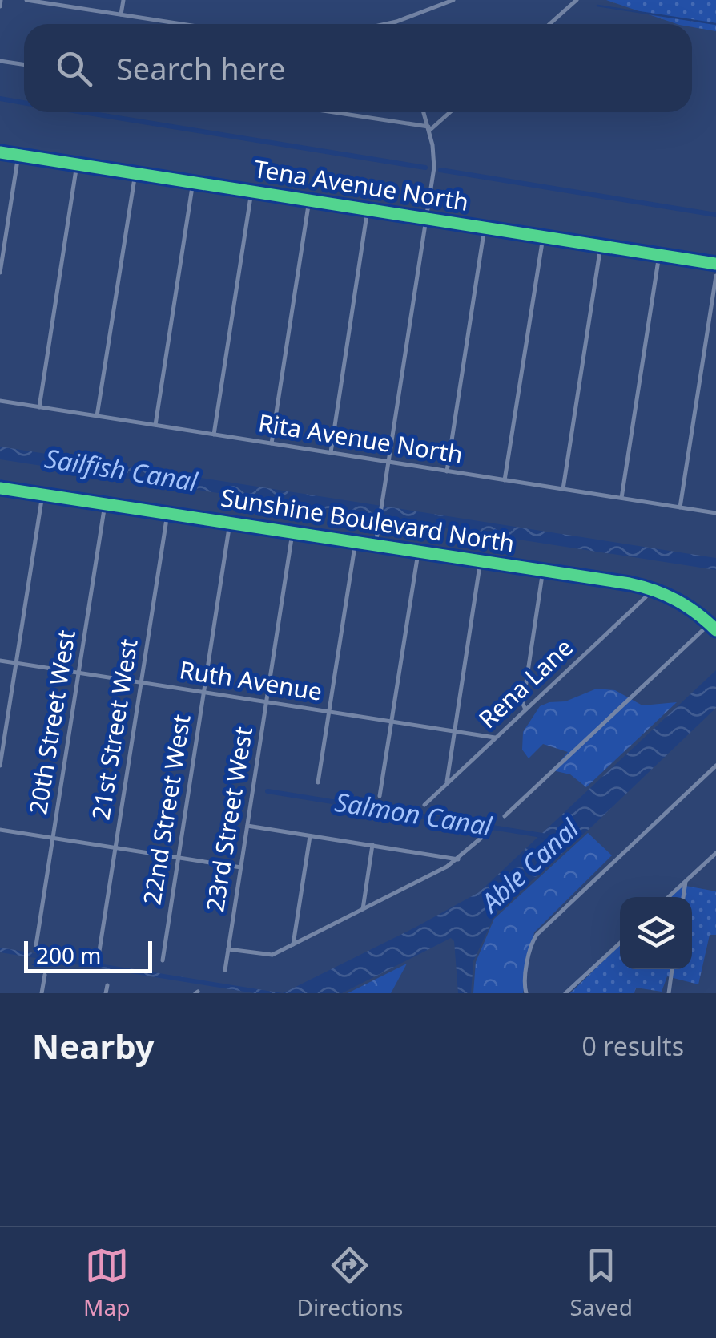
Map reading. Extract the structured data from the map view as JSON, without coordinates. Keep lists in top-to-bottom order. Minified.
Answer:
{"streets":{"street":["Tena Avenue North","Rita Avenue North","Sunshine Boulevard North","Ruth Avenue","Rena Lane","20th Street West","21st Street West","22nd Street West","23rd Street West"]},"crossings":[["Sunshine Boulevard North","Rena Lane"],["Sunshine Boulevard North","20th Street West"],["Sunshine Boulevard North","21st Street West"],["Sunshine Boulevard North","22nd Street West"],["Sunshine Boulevard North","23rd Street West"],["Ruth Avenue","Rena Lane"],["Ruth Avenue","20th Street West"],["Ruth Avenue","21st Street West"],["Ruth Avenue","22nd Street West"],["Ruth Avenue","23rd Street West"]],"water":["Sailfish Canal","Salmon Canal","Able Canal"],"scale_bar":"200 m","page":{"search":"Search here","scale":"200 m","heading":["Nearby","0 results"],"nav":["Map","Directions","Saved"]}}
